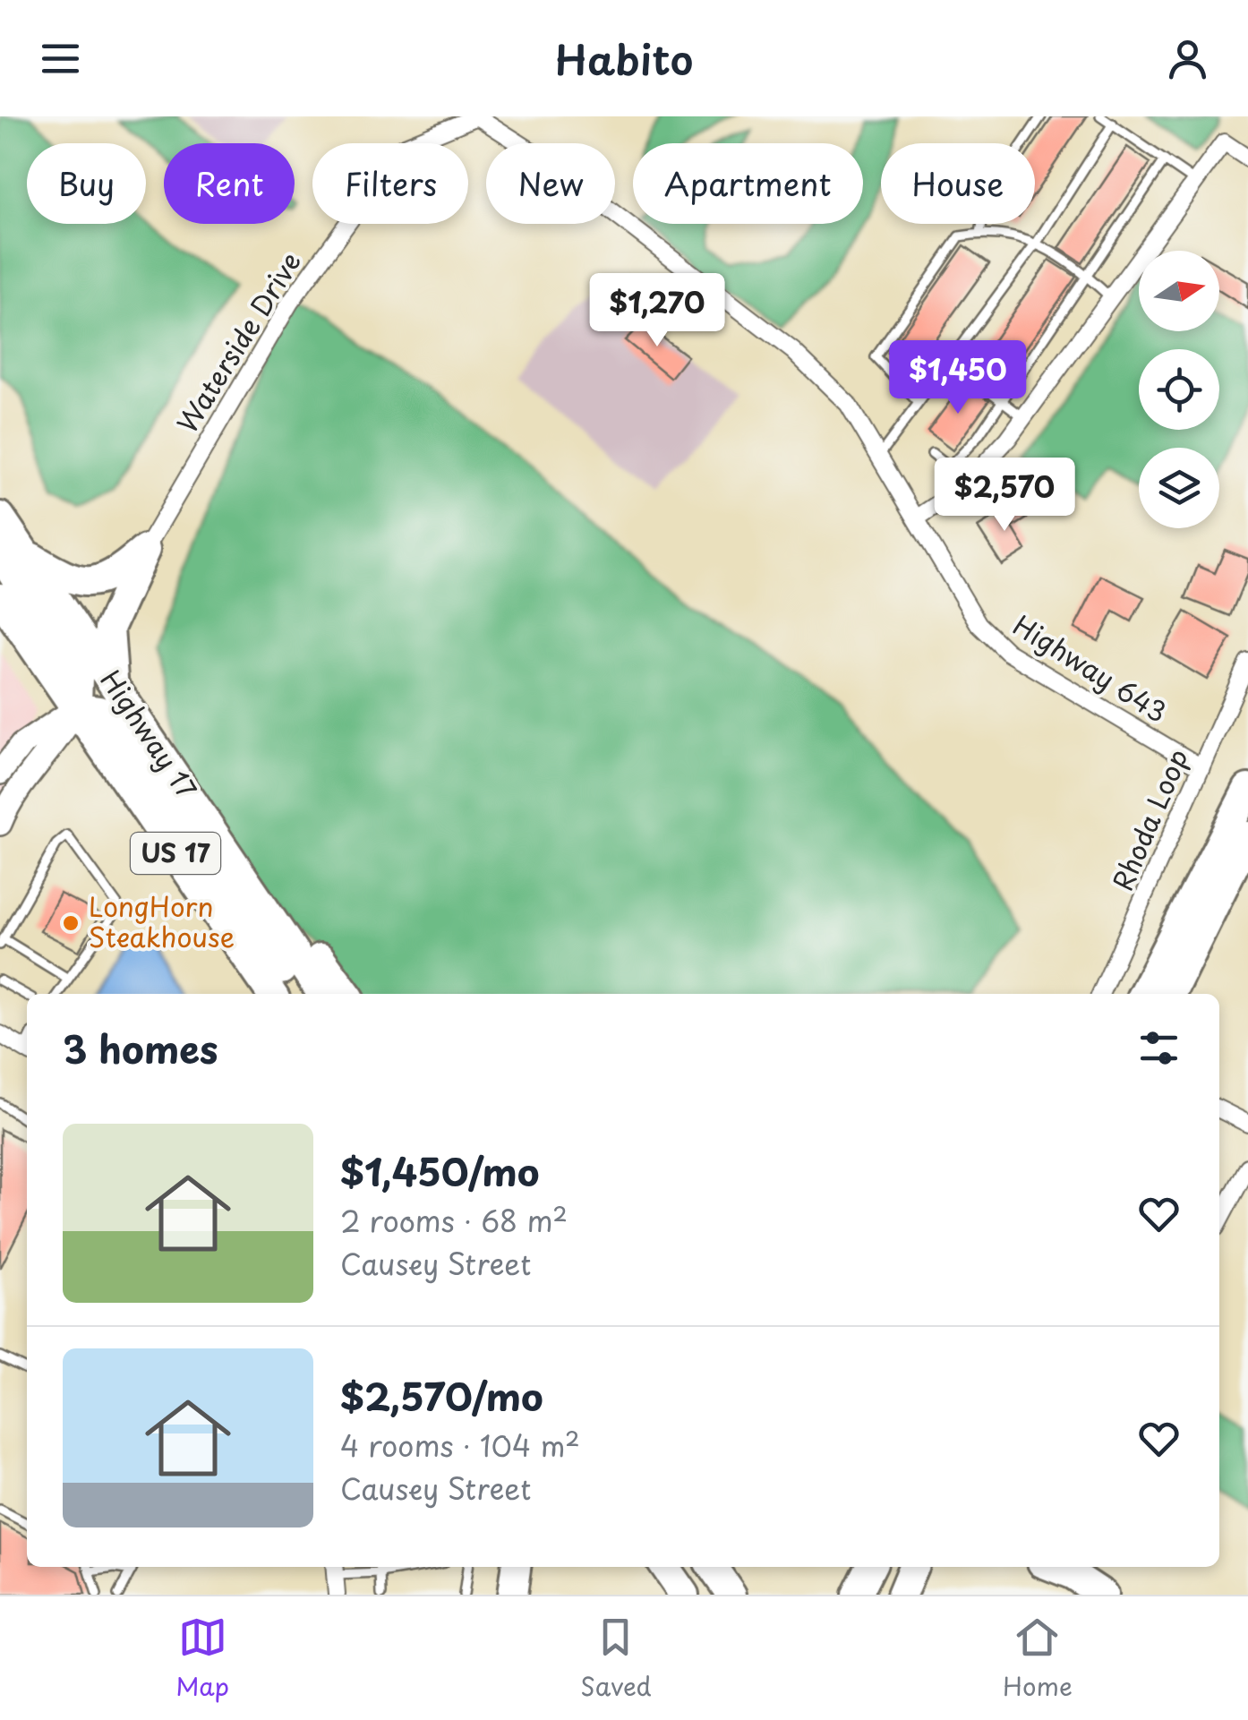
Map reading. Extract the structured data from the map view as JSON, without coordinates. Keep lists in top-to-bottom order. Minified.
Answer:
{"streets":{"highway":["Highway 17","US 17"],"street":["Waterside Drive","Highway 643","Rhoda Loop"]},"crossings":[["Waterside Drive","Highway 643"],["Highway 643","Rhoda Loop"]],"places":["LongHorn Steakhouse"],"north":"right","page":{"header":"Habito","chip":["Buy","Rent","Filters","New","Apartment","House"],"price":["$1,270","$1,450","$2,570"],"heading":"3 homes","list":[{"name":"$1,450/mo","note":"2 rooms · 68 m² · Causey Street"},{"name":"$2,570/mo","note":"4 rooms · 104 m² · Causey Street"}],"tabs":["Map","Saved","Home"]}}
